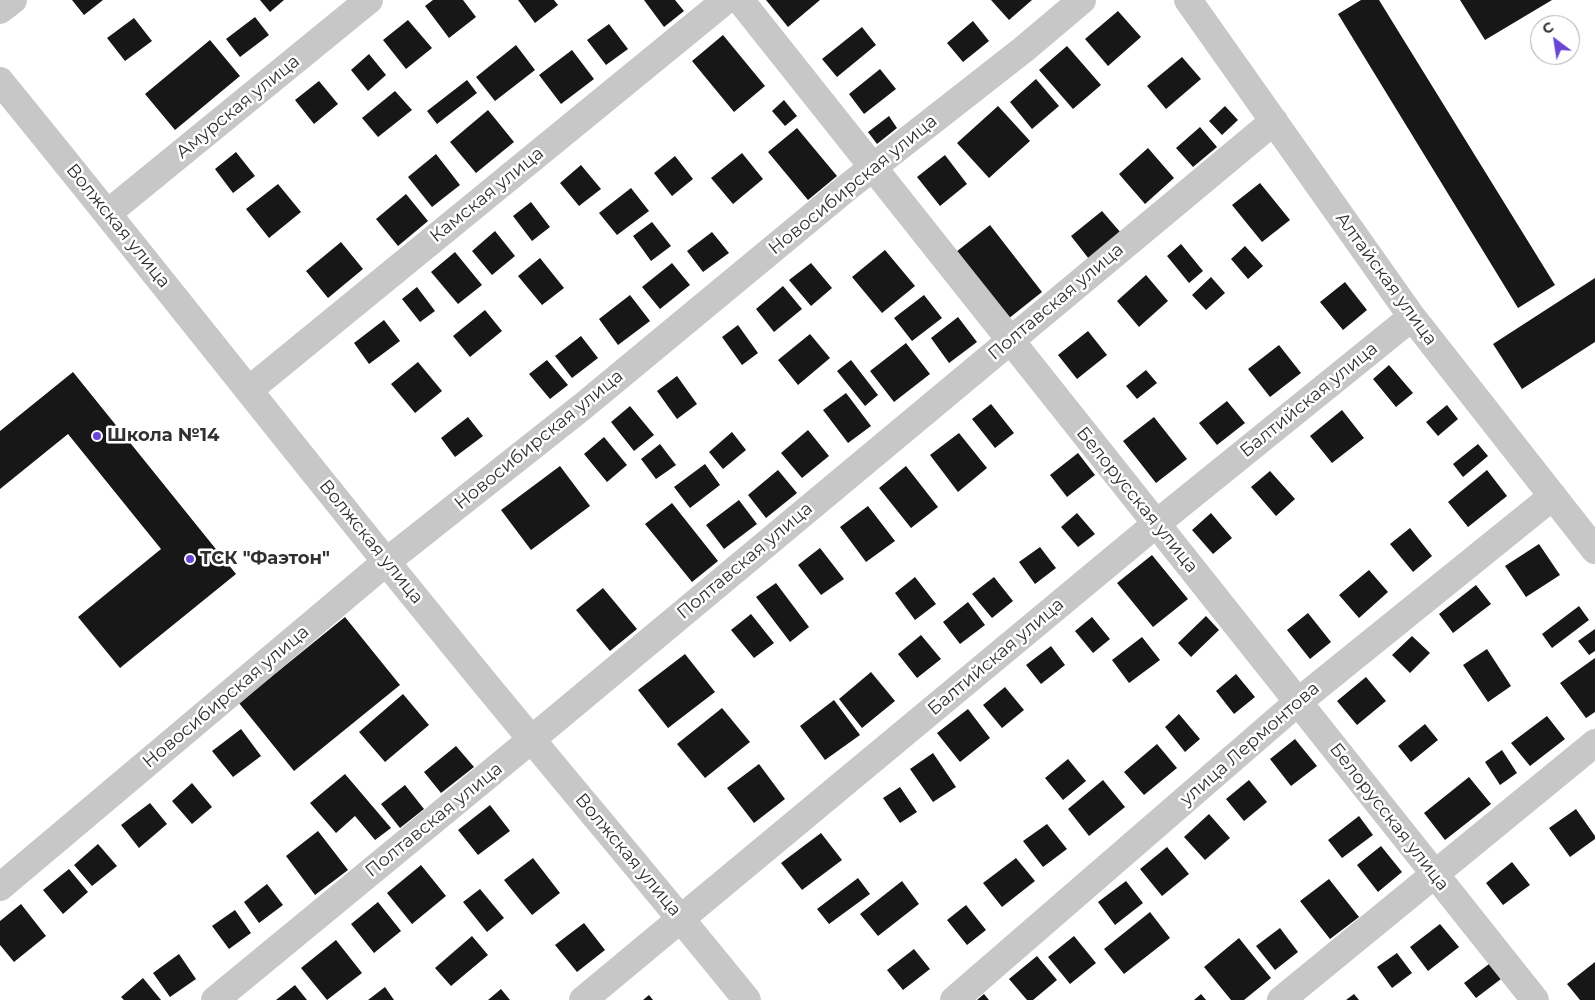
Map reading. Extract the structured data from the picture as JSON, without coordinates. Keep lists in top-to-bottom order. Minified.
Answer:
{"streets":{"street":["Амурская улица","Новосибирская улица","Камская улица","Волжская улица","Алтайская улица","Полтавская улица","Балтийская улица","Белорусская улица","улица Лермонтова"]},"crossings":[["Амурская улица","Волжская улица"],["Новосибирская улица","Волжская улица"],["Новосибирская улица","Белорусская улица"],["Камская улица","Волжская улица"],["Волжская улица","Полтавская улица"],["Волжская улица","Балтийская улица"],["Алтайская улица","Полтавская улица"],["Алтайская улица","Балтийская улица"],["Алтайская улица","улица Лермонтова"],["Полтавская улица","Белорусская улица"],["Балтийская улица","Белорусская улица"],["Белорусская улица","улица Лермонтова"]],"places":["Школа №14","ТСК \"Фаэтон\""],"north":"top left"}
